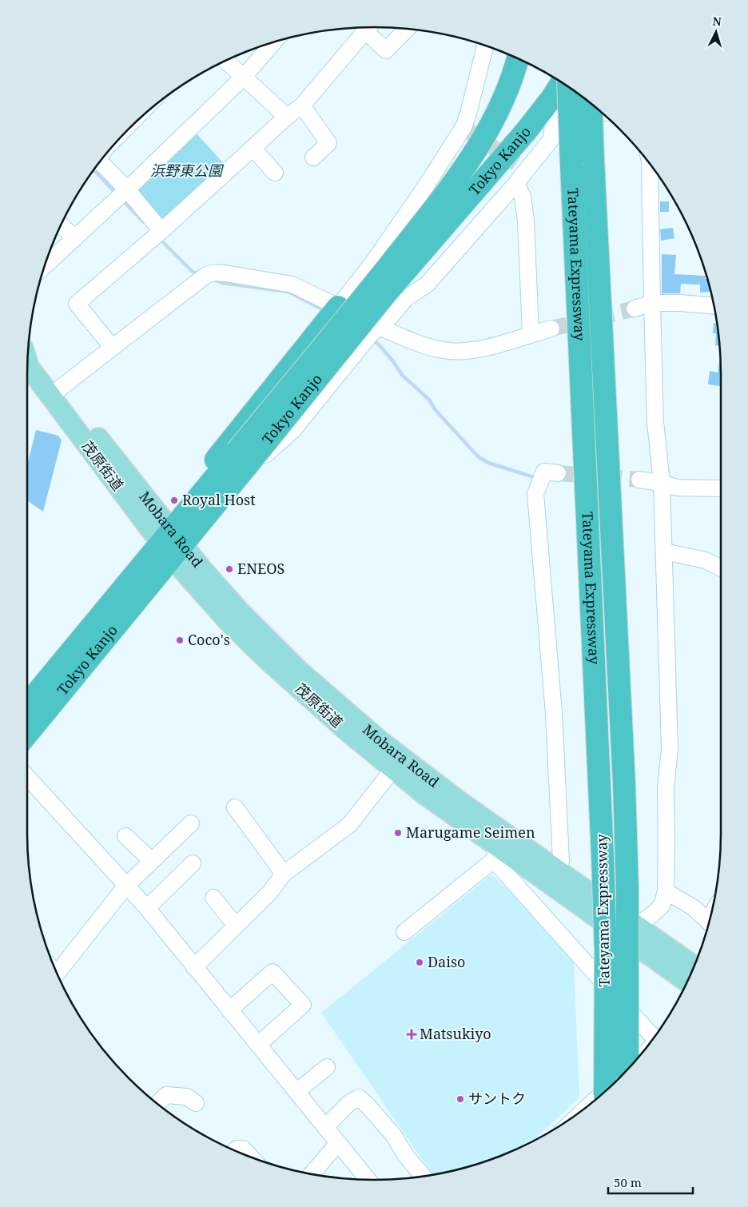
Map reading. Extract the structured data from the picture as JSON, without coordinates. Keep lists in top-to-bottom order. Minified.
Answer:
{"streets":{"highway":["Tokyo Kanjo","Tateyama Expressway"],"main road":["茂原街道","Mobara Road"]},"crossings":[["Tokyo Kanjo","茂原街道"],["Tokyo Kanjo","Mobara Road"],["茂原街道","Mobara Road"]],"parks":["浜野東公園"],"places":{"other":["Royal Host","ENEOS","Coco's","Marugame Seimen","Daiso","サントク"],"health":["Matsukiyo"]},"scale_bar":"50 m","north":"top"}
